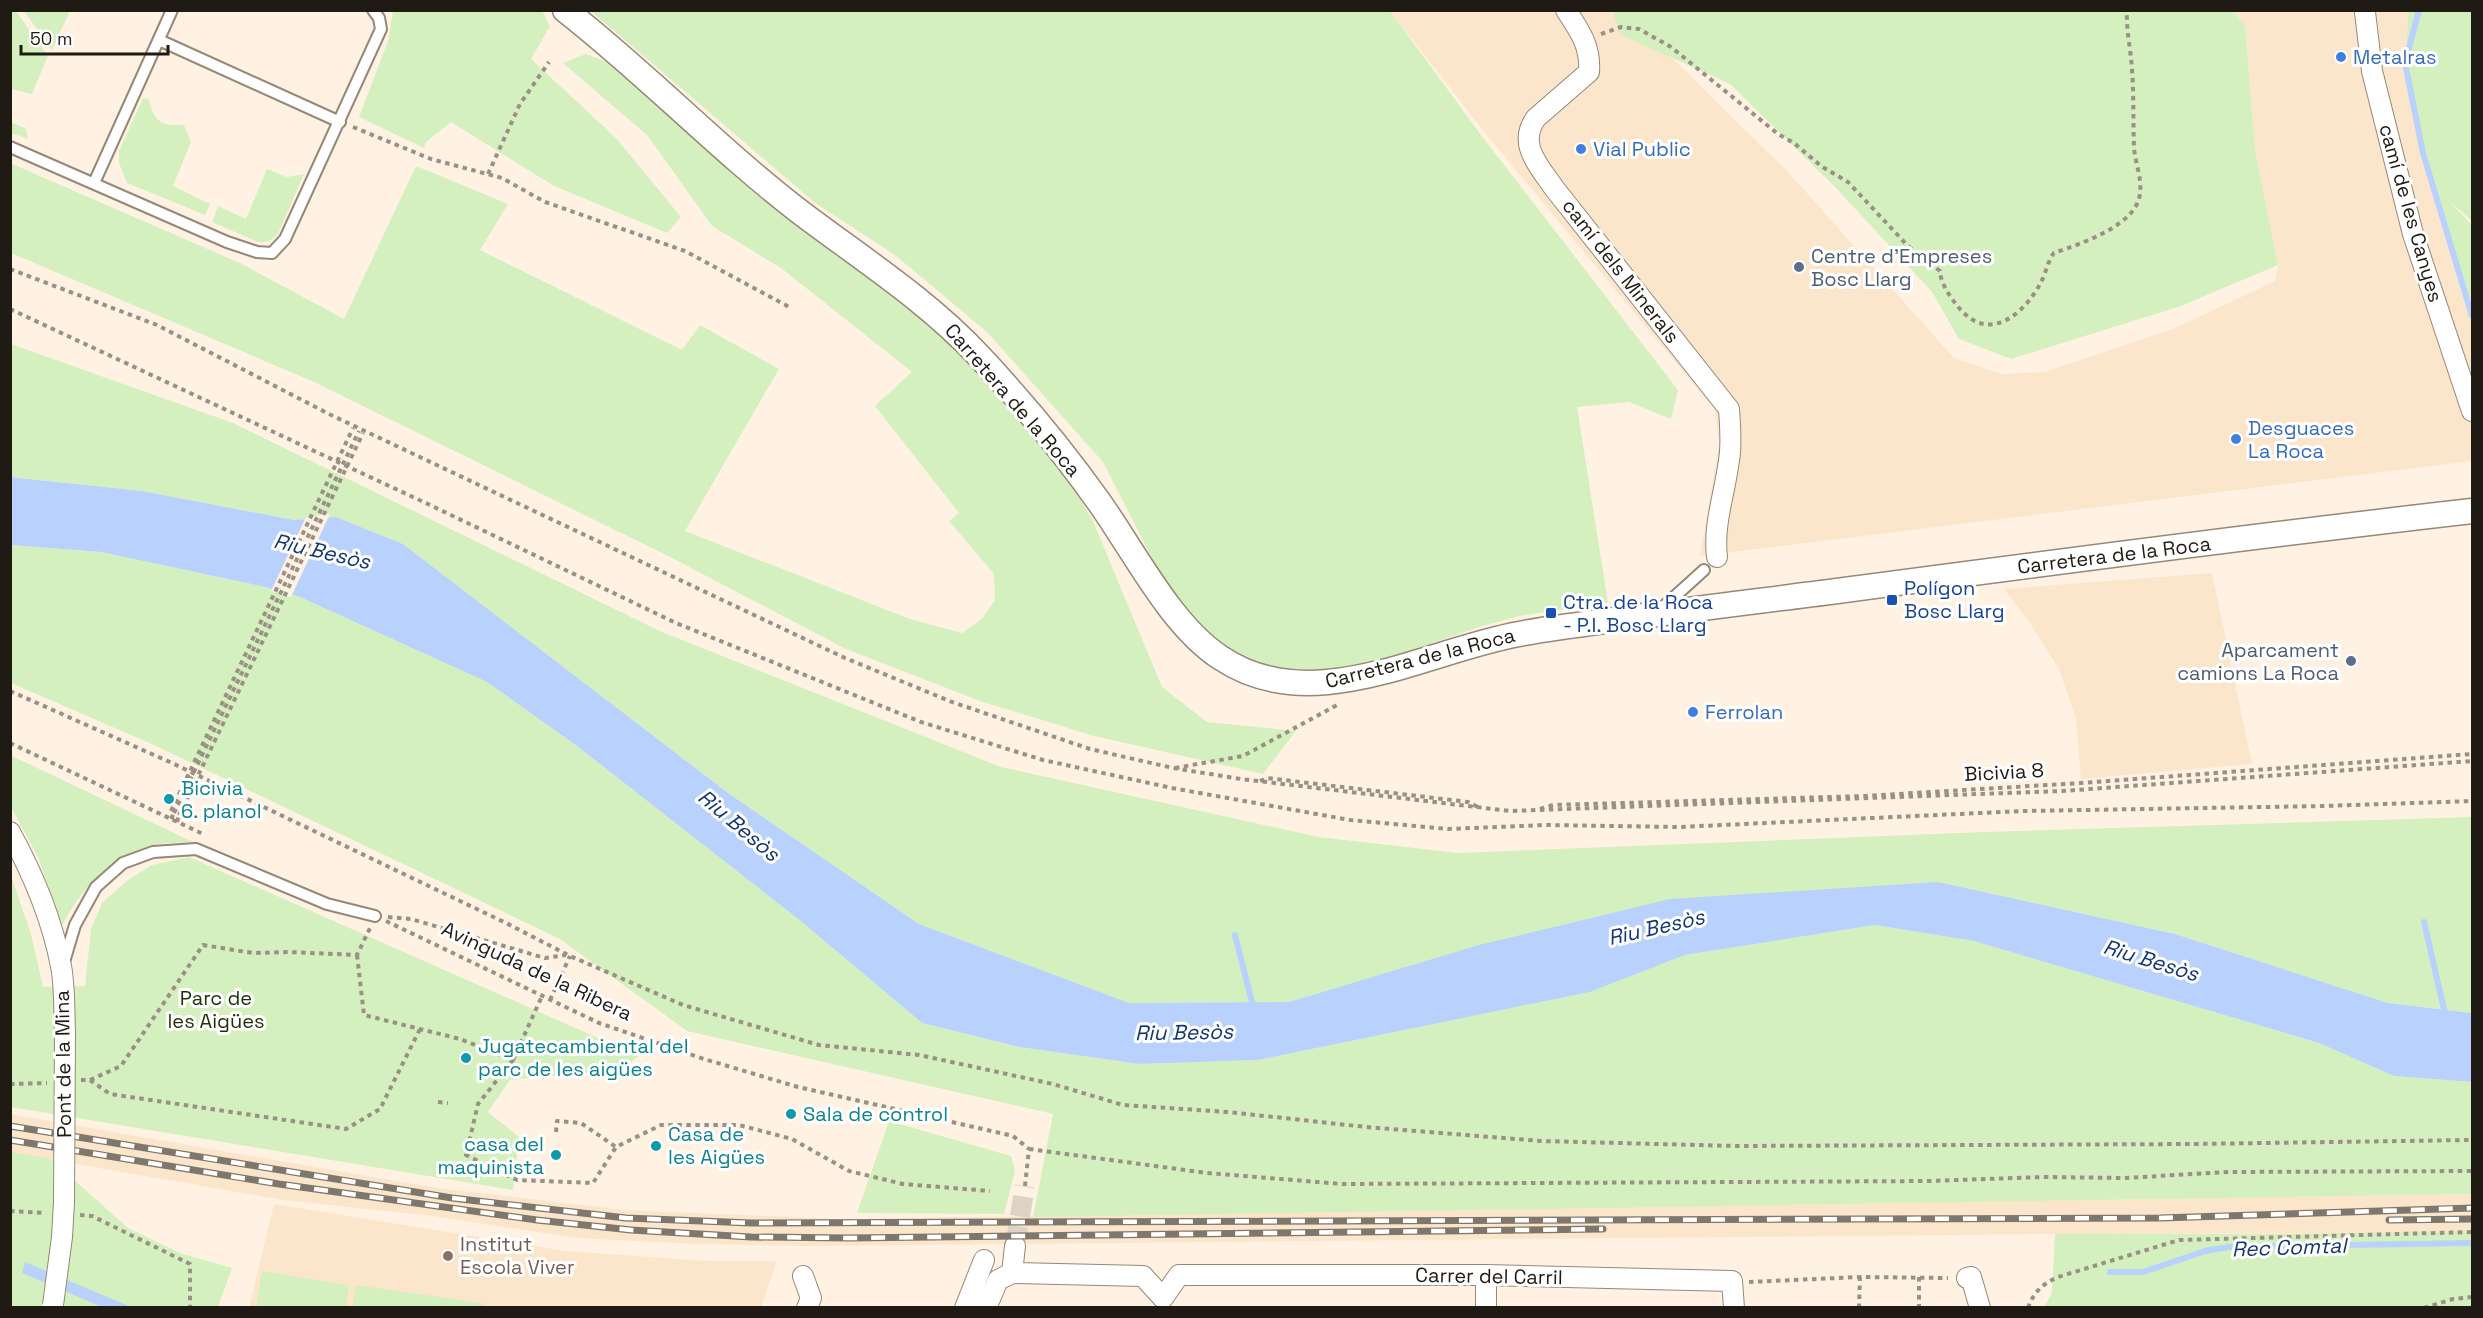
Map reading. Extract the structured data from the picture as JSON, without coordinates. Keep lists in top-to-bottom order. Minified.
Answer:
{"streets":{"street":["camí de les Canyes","camí dels Minerals","Carretera de la Roca","Pont de la Mina","Carrer del Carril"],"path":["Bicivia 8","Avinguda de la Ribera"]},"water":["Riu Besòs","Rec Comtal"],"parks":["Parc de les Aigües"],"places":{"other":["Metalras","Vial Public","Centre d'Empreses Bosc Llarg","Desguaces La Roca","Aparcament camions La Roca","Ferrolan","Bicivia 6. planol","Jugatecambiental del parc de les aigües","Sala de control","Casa de les Aigües","casa del maquinista","Institut Escola Viver"],"transit":["Polígon Bosc Llarg","Ctra. de la Roca - P.I. Bosc Llarg"]},"scale_bar":"50 m"}
